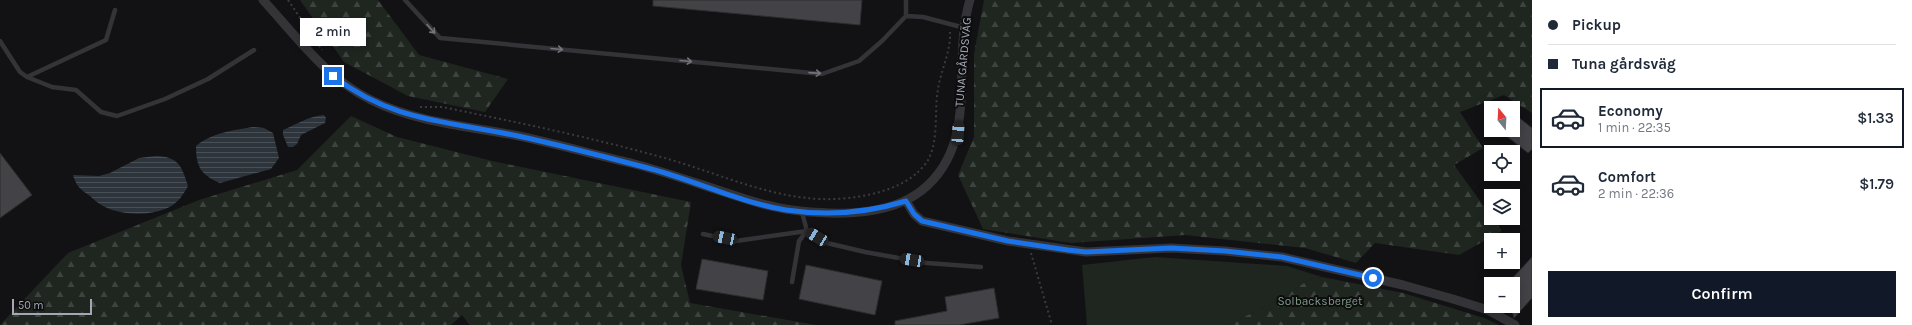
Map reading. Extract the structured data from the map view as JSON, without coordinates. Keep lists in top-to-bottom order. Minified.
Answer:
{"streets":{"street":["TUNA GÅRDSVÄG"]},"parks":["Solbacksberget"],"scale_bar":"50 m","north":"top","page":{"banner":["Pickup","Tuna gårdsväg"],"bubble":"2 min","list":[{"name":"Economy","note":"1 min · 22:35","value":"$1.33"},{"name":"Comfort","note":"2 min · 22:36","value":"$1.79"}],"map_buttons":["+","−"],"buttons":"Confirm","scale":"50 m"}}
